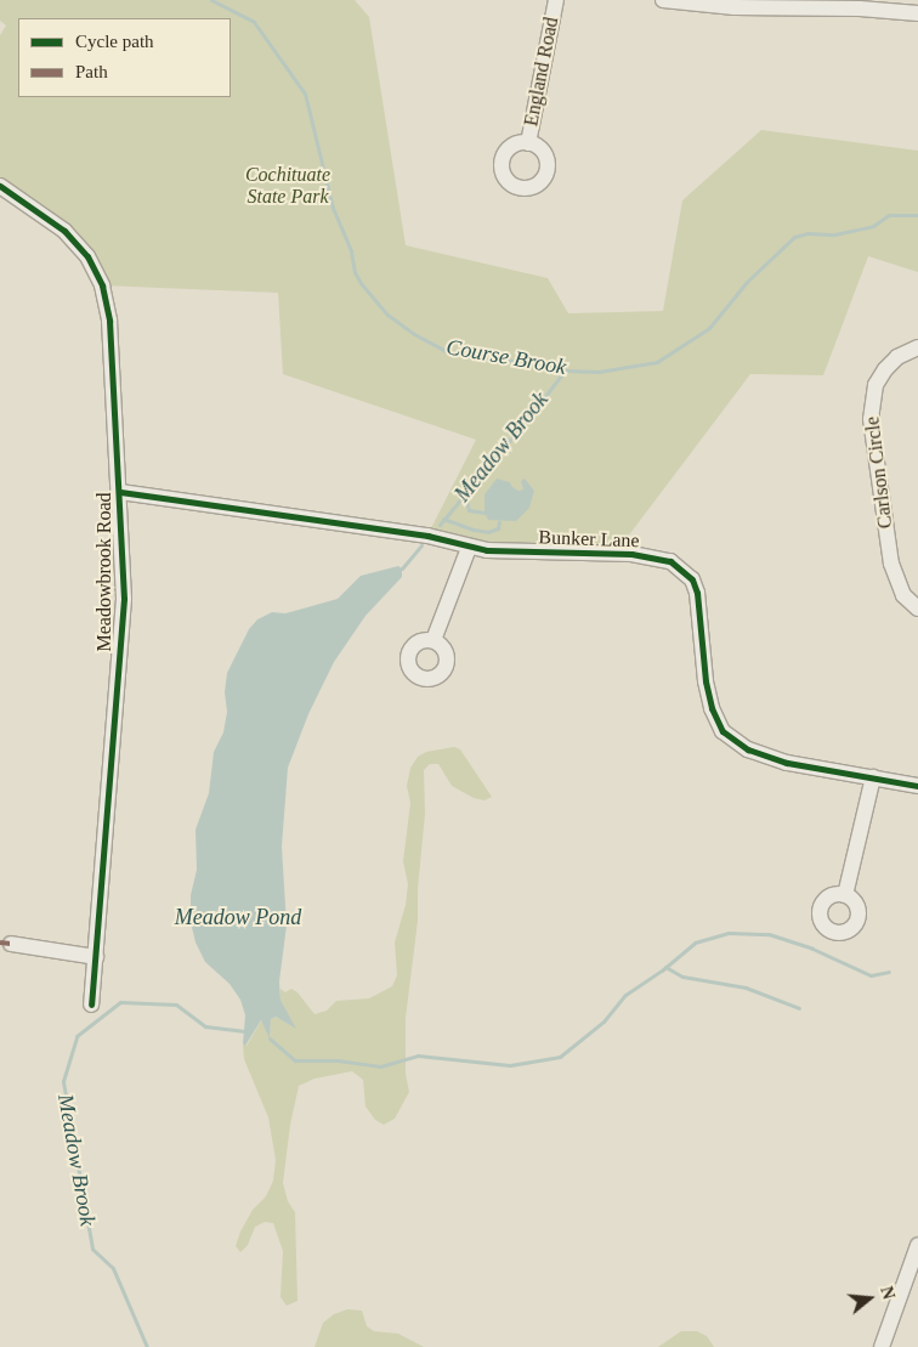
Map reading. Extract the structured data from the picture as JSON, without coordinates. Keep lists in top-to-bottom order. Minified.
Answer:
{"streets":{"street":["England Road","Carlson Circle","Bunker Lane","Meadowbrook Road"]},"crossings":[["Bunker Lane","Meadowbrook Road"]],"water":["Course Brook","Meadow Brook","Meadow Pond"],"parks":["Cochituate State Park"],"legend":["Cycle path","Path"],"north":"right"}
